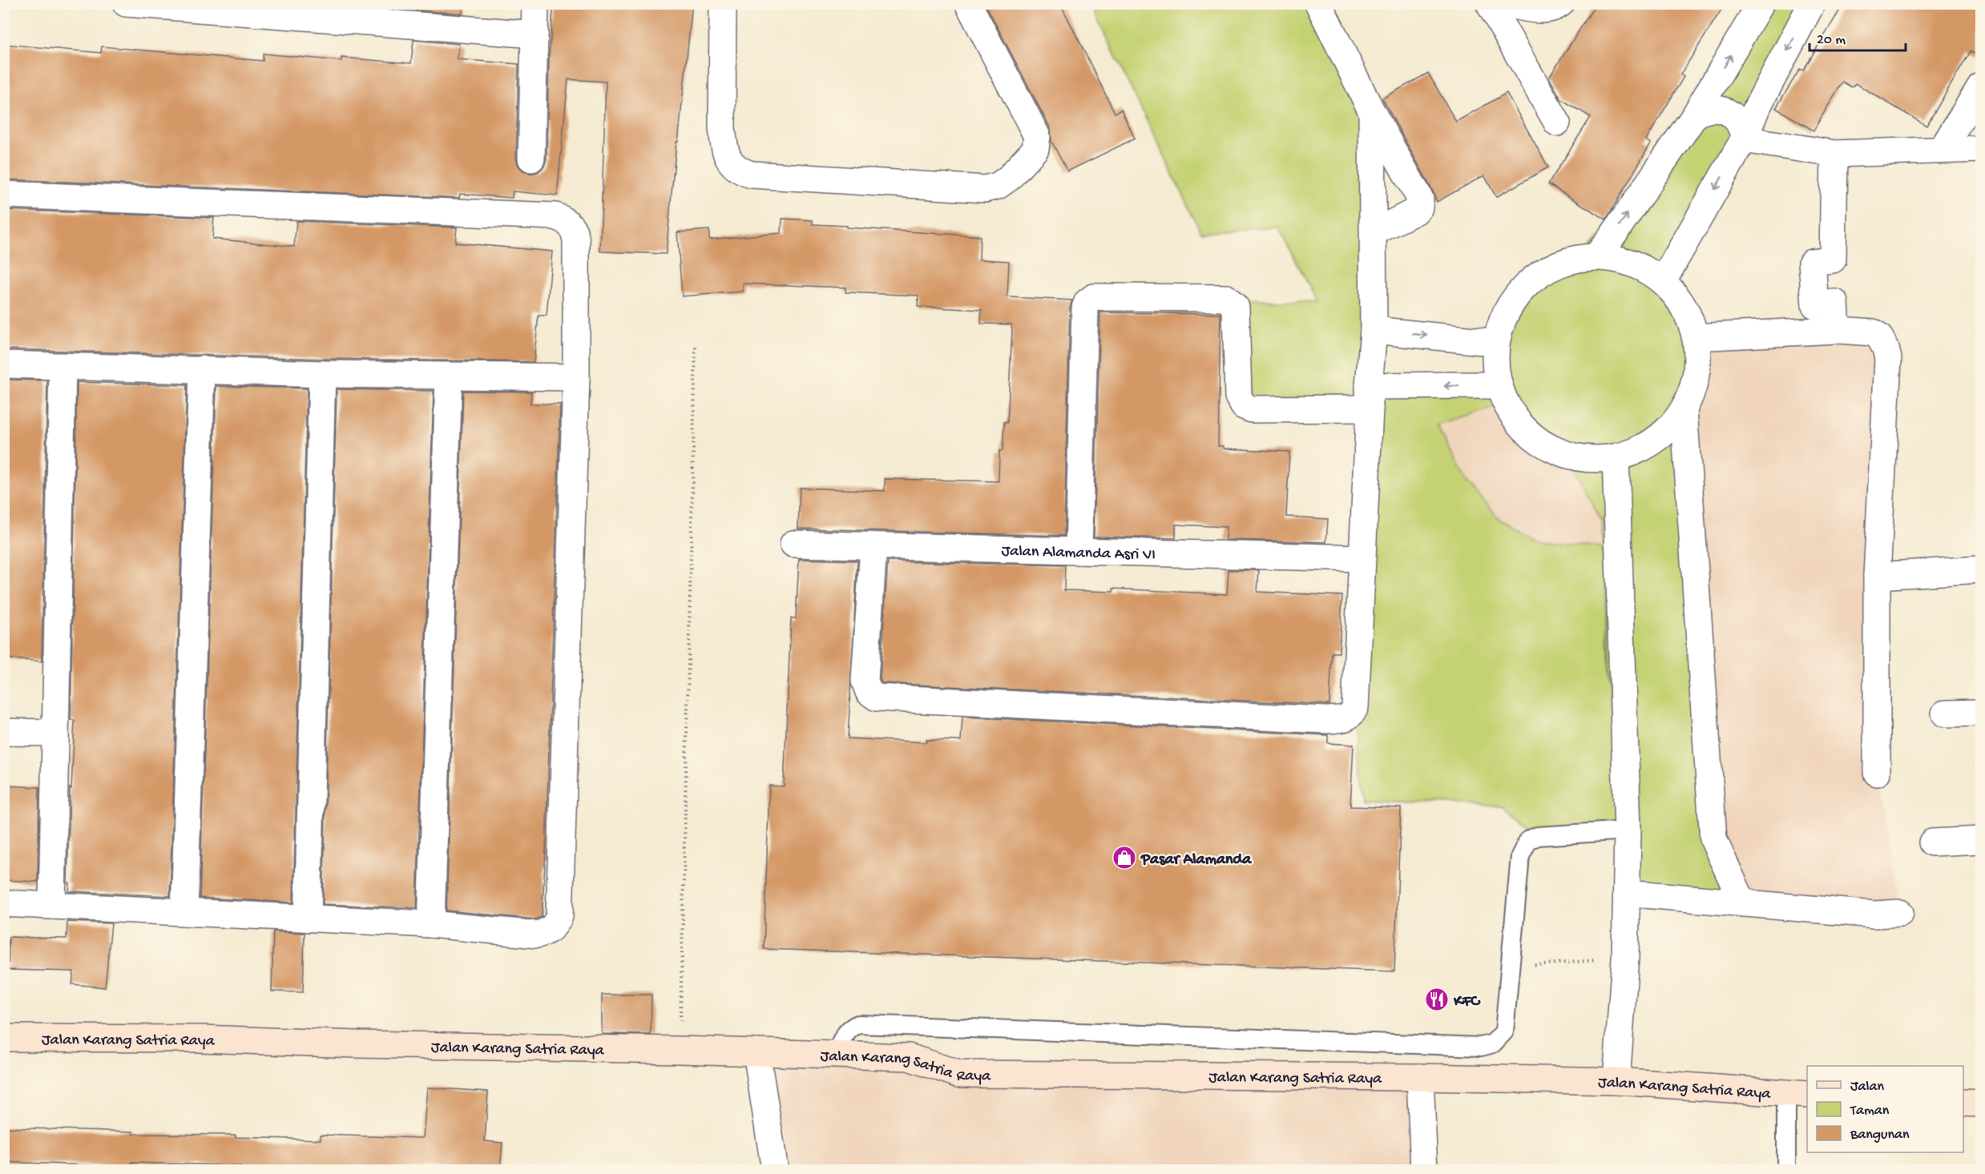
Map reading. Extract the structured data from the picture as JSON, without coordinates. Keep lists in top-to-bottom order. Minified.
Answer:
{"streets":{"street":["Jalan Alamanda Asri VI","Jalan Karang Satria Raya"]},"places":{"shop":["Pasar Alamanda"],"restaurant":["KFC"]},"legend":["Jalan","Taman","Bangunan"],"scale_bar":"20 m"}
